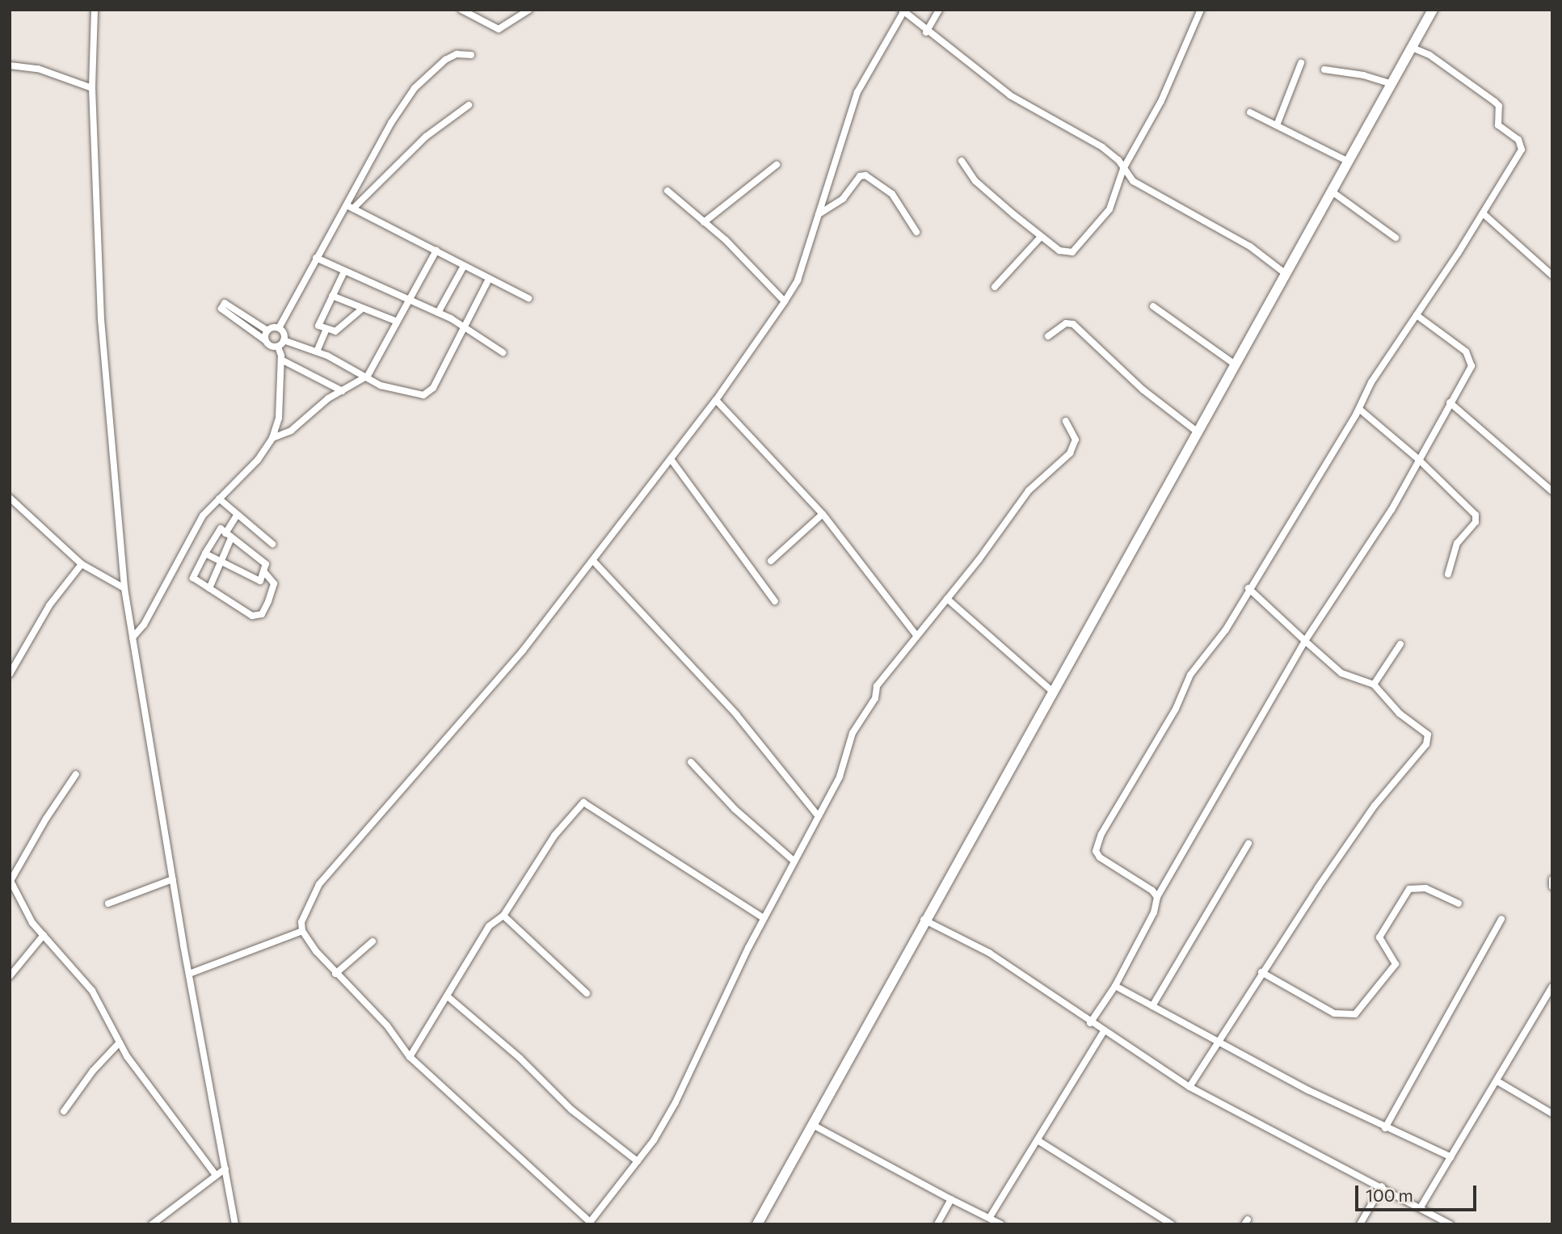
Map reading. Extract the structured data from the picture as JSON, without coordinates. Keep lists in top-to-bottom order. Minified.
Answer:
{"scale_bar":"100 m"}
